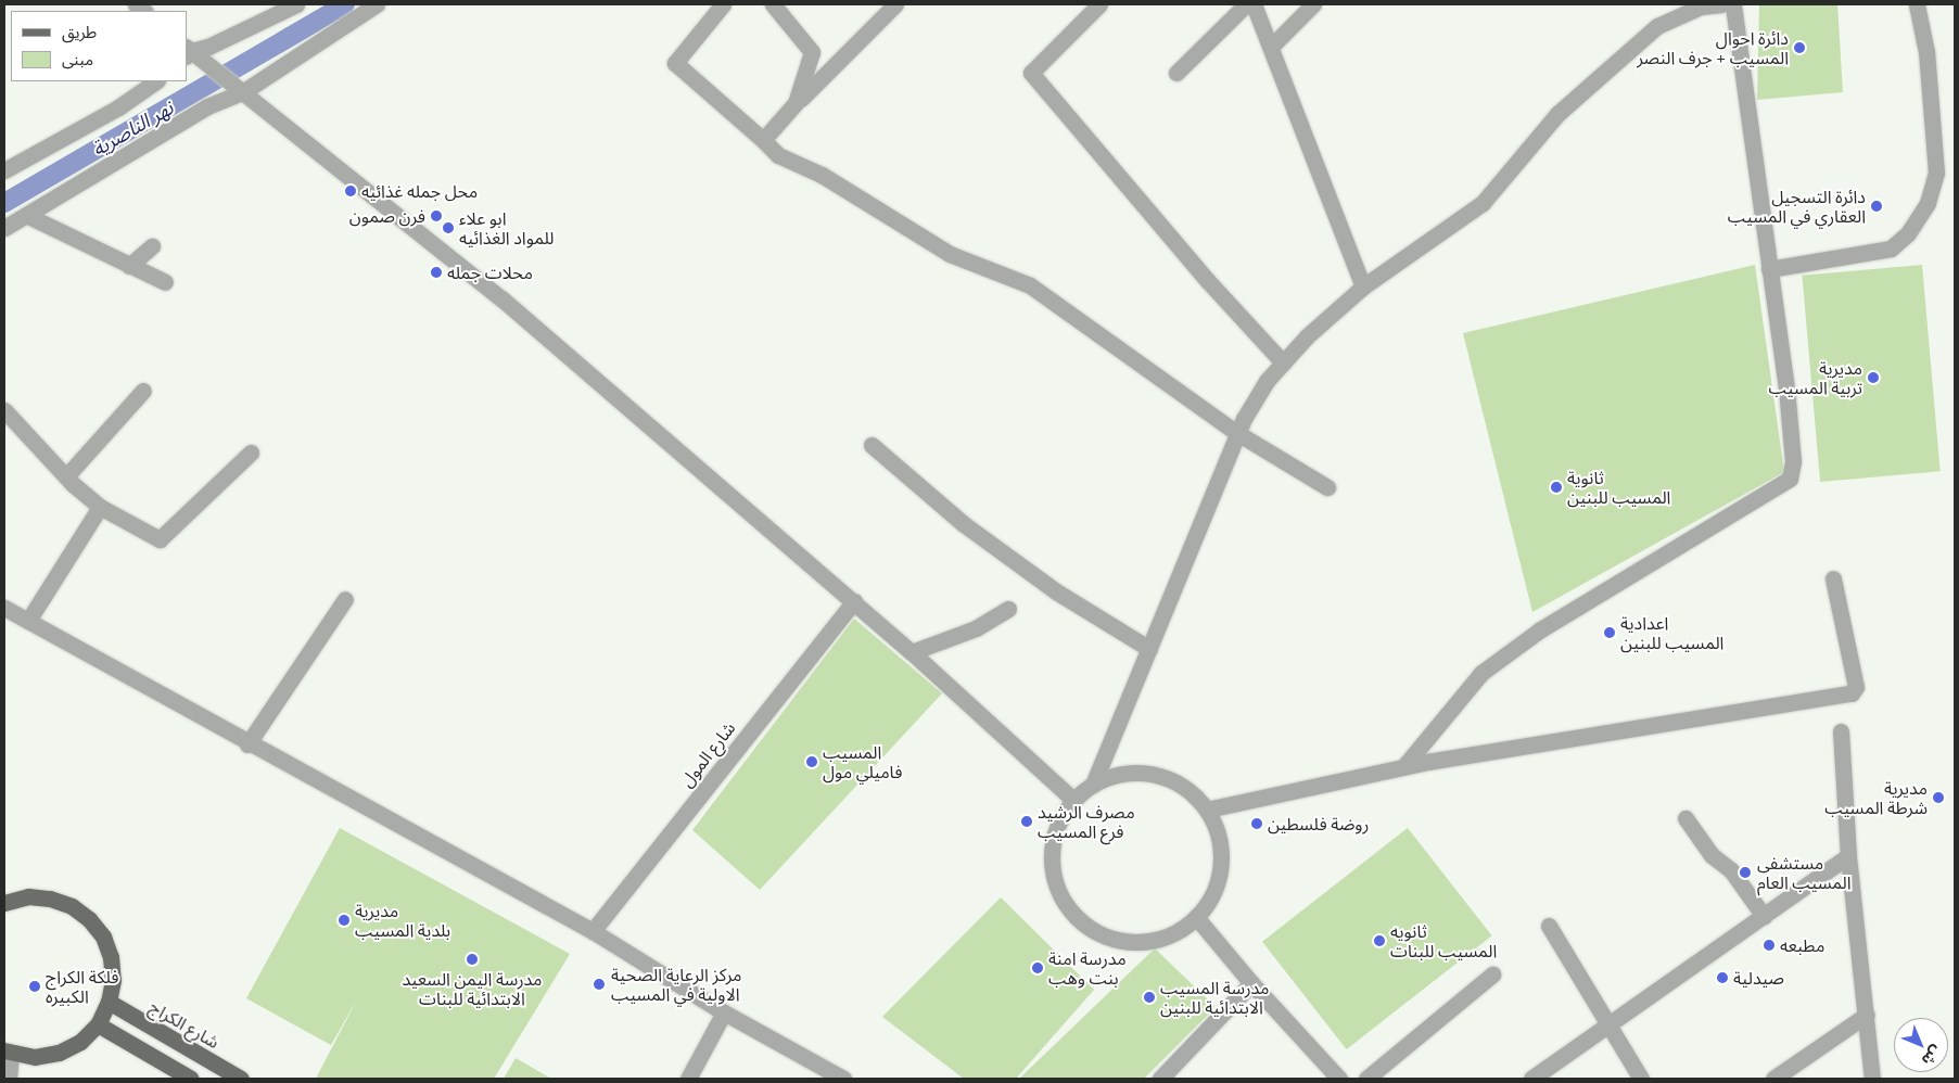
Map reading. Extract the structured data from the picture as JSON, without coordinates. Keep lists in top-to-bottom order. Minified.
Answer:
{"streets":{"main road":["شارع الكراج"],"street":["شارع المول"]},"water":["نهر الناصرية"],"places":["دائرة احوال المسيب + جرف النصر","محل جمله غذائيه","دائرة التسجيل العقاري في المسيب","فرن صمون","ابو علاء للمواد الغذائيه","محلات جمله","مديرية تربية المسيب","ثانوية المسيب للبنين","اعدادية المسيب للبنين","المسيب فاميلي مول","مديرية شرطة المسيب","مصرف الرشيد فرع المسيب","روضة فلسطين","مستشفى المسيب العام","مديرية بلدية المسيب","ثانويه المسيب للبنات","مطبعه","مدرسة اليمن السعيد الابتدائية للبنات","مدرسة امنة بنت وهب","صيدلية","مركز الرعاية الصحية الاولية في المسيب","فلكة الكراج الكبيره","مدرسة المسيب الابتدائية للبنين"],"legend":["طريق","مبنى"],"north":"bottom right"}
